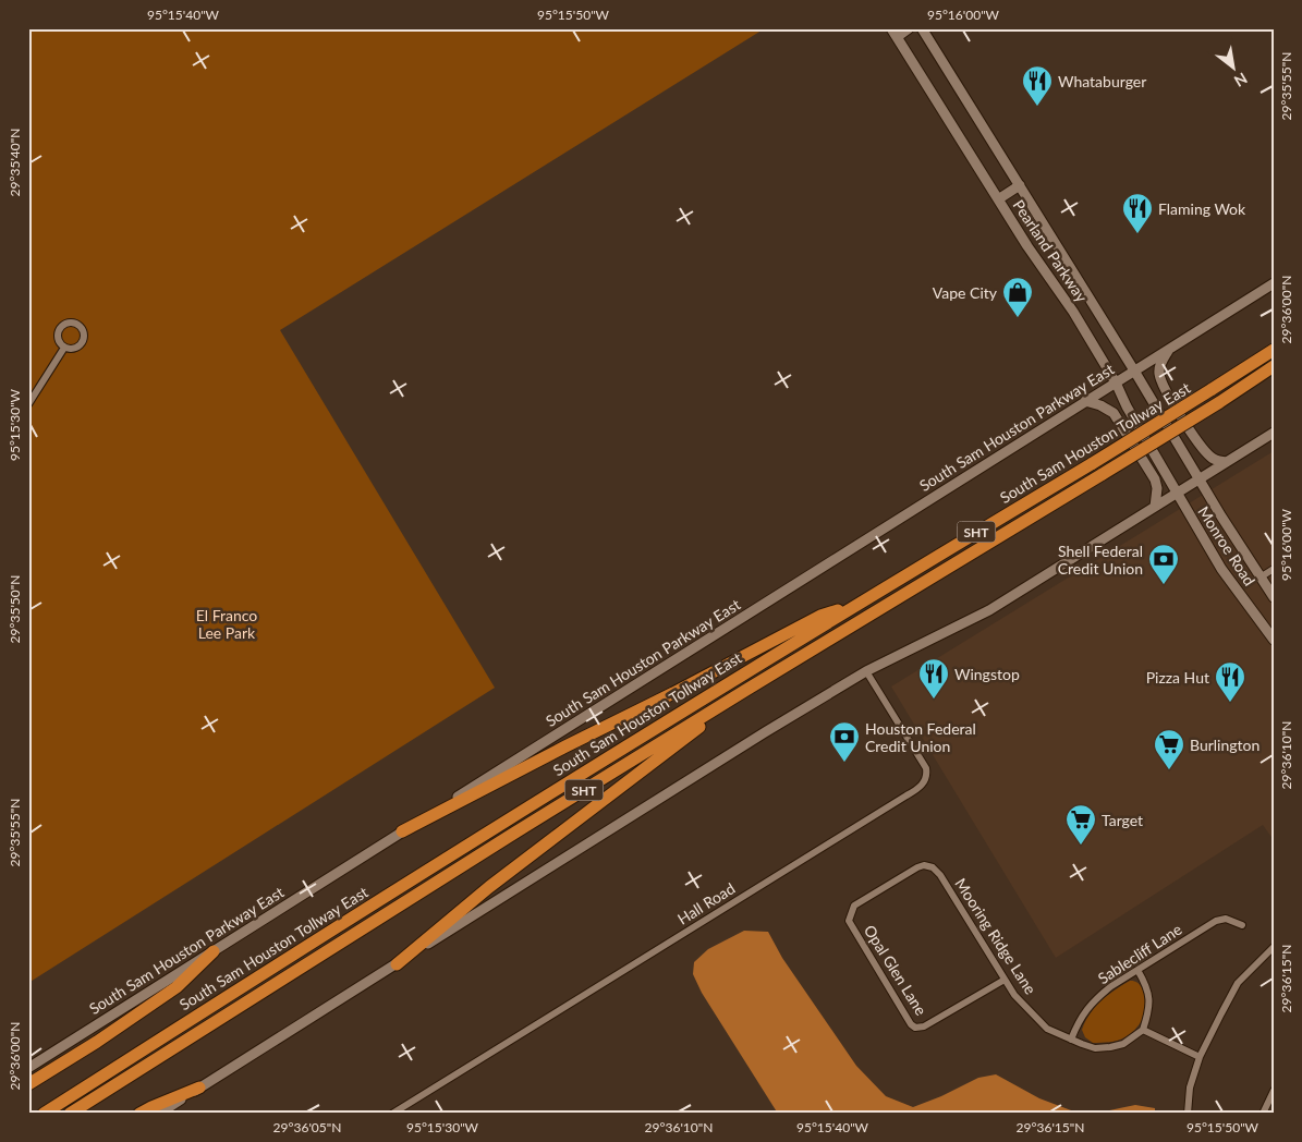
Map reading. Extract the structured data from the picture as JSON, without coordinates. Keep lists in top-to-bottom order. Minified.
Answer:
{"streets":{"highway":["South Sam Houston Tollway East","SHT"],"main road":["Pearland Parkway","South Sam Houston Parkway East","Monroe Road"],"street":["Hall Road","Mooring Ridge Lane","Sablecliff Lane","Opal Glen Lane"]},"crossings":[["Pearland Parkway","South Sam Houston Parkway East"],["Pearland Parkway","Monroe Road"],["Mooring Ridge Lane","Sablecliff Lane"],["Mooring Ridge Lane","Opal Glen Lane"]],"parks":["El Franco Lee Park"],"places":{"restaurant":["Whataburger","Flaming Wok","Wingstop","Pizza Hut"],"shop":["Vape City"],"bank":["Shell Federal Credit Union","Houston Federal Credit Union"],"supermarket":["Burlington","Target"]},"north":"bottom right","coordinates":["95°15'40\"W","95°15'50\"W","95°16'00\"W","29°35'55\"N","29°35'40\"N","29°36'00\"N","95°15'30\"W","29°35'50\"N","29°36'10\"N","29°36'15\"N","29°36'05\"N"]}
